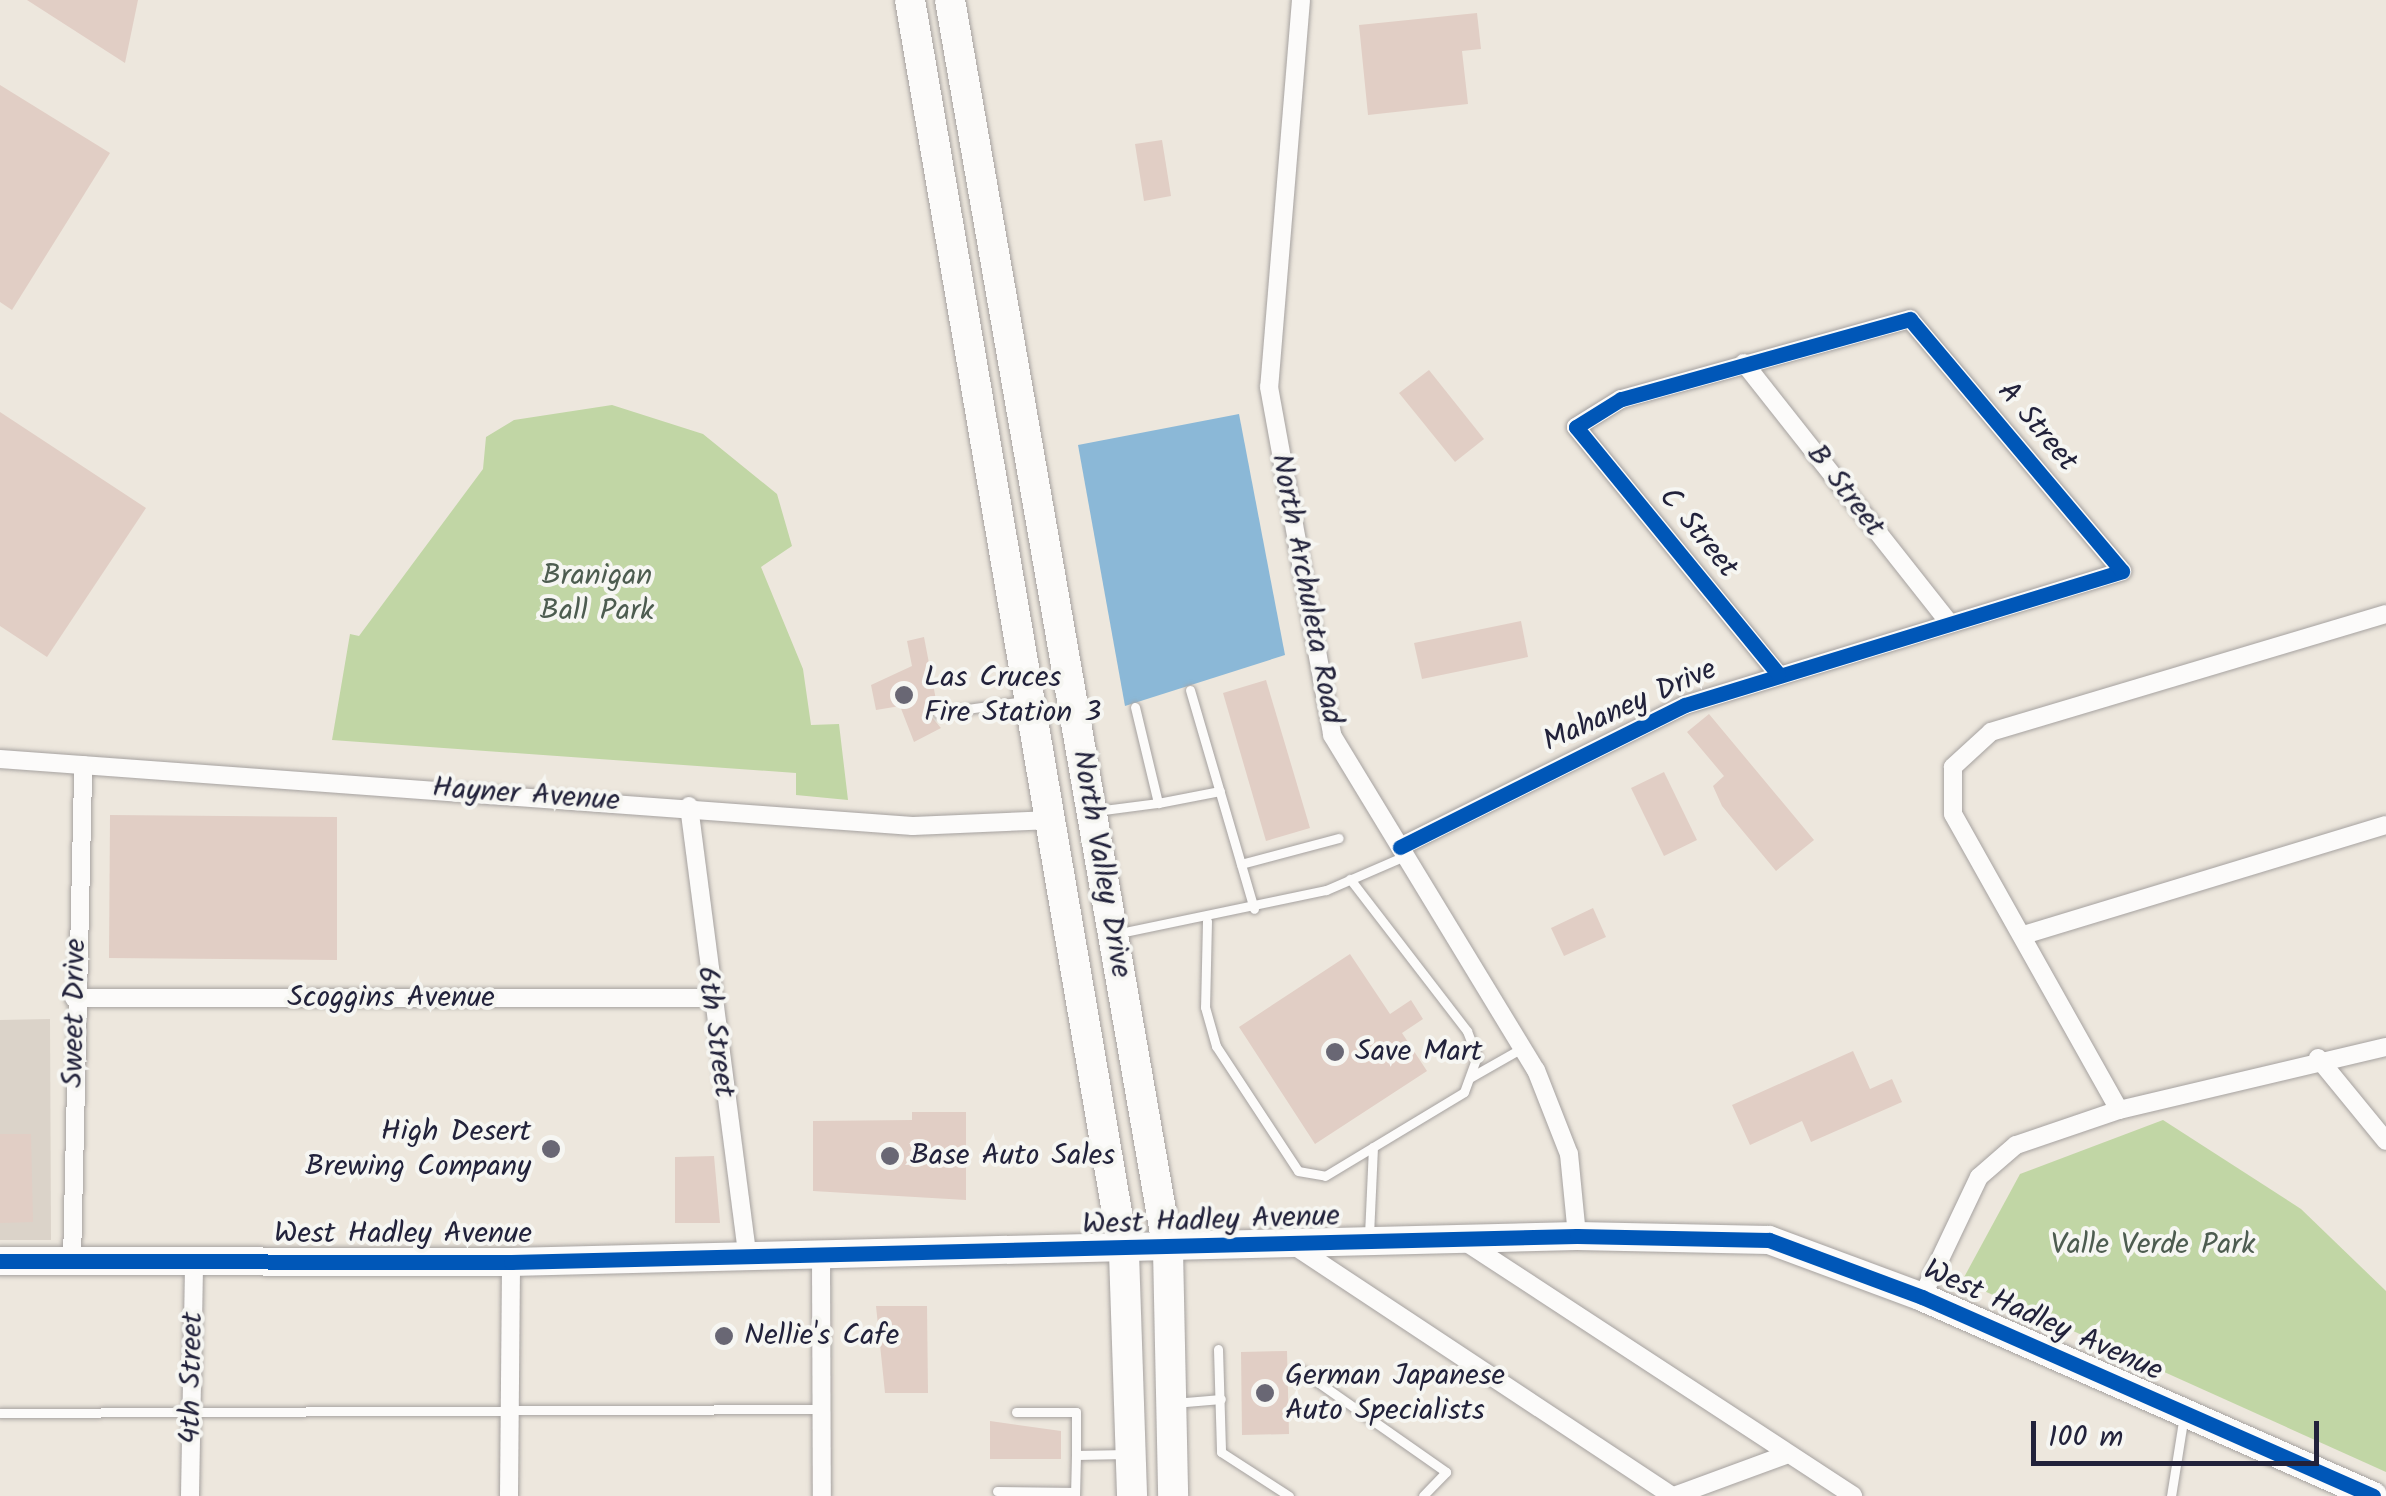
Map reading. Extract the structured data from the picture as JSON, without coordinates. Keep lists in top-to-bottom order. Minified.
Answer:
{"streets":{"main road":["North Valley Drive"],"street":["A Street","B Street","C Street","North Archuleta Road","Mahaney Drive","Hayner Avenue","Scoggins Avenue","Sweet Drive","6th Street","West Hadley Avenue","4th Street"]},"crossings":[["A Street","B Street"],["A Street","C Street"],["A Street","Mahaney Drive"],["B Street","C Street"],["B Street","Mahaney Drive"],["C Street","Mahaney Drive"],["North Archuleta Road","Mahaney Drive"],["North Archuleta Road","West Hadley Avenue"],["Hayner Avenue","North Valley Drive"],["Hayner Avenue","Sweet Drive"],["Hayner Avenue","6th Street"],["North Valley Drive","West Hadley Avenue"],["Scoggins Avenue","Sweet Drive"],["Scoggins Avenue","6th Street"],["Sweet Drive","West Hadley Avenue"],["6th Street","West Hadley Avenue"],["West Hadley Avenue","4th Street"]],"parks":["Branigan Ball Park","Valle Verde Park"],"places":["Las Cruces Fire Station 3","Save Mart","High Desert Brewing Company","Base Auto Sales","Nellie's Cafe","German Japanese Auto Specialists"],"scale_bar":"100 m"}
